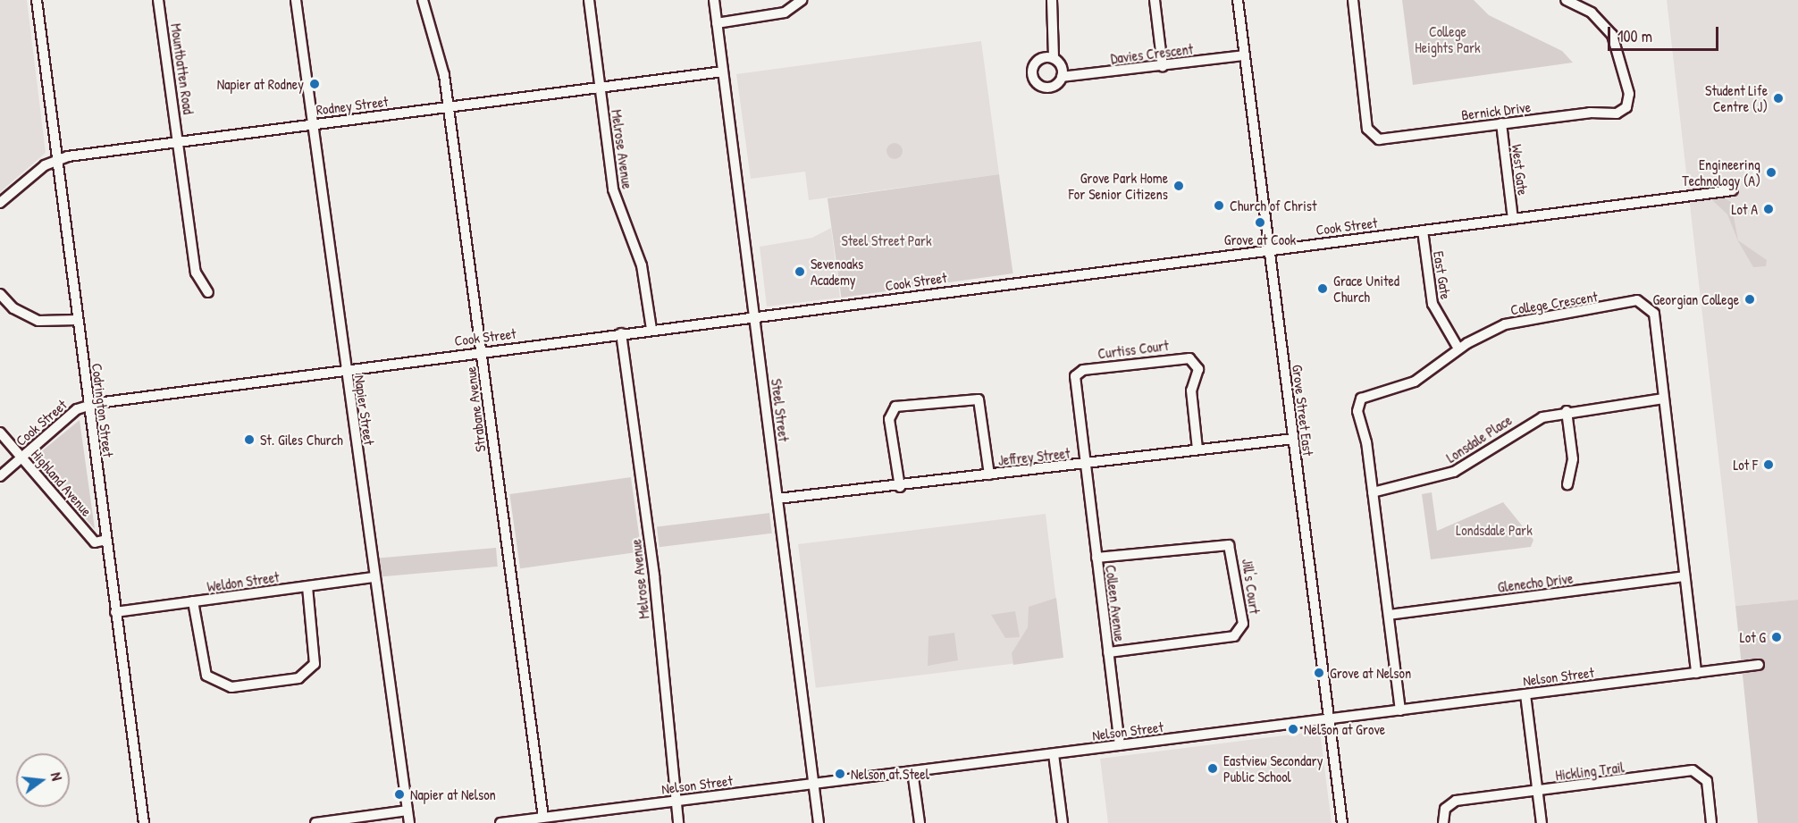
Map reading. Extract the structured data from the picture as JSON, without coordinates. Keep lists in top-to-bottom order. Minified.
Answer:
{"streets":{"street":["Davies Crescent","Mountbatten Road","Rodney Street","Bernick Drive","Melrose Avenue","West Gate","Cook Street","East Gate","College Crescent","Curtiss Court","Strabane Avenue","Codrington Street","Napier Street","Steel Street","Grove Street East","Lonsdale Place","Jeffrey Street","Highland Avenue","Weldon Street","Glenecho Drive","Jill's Court","Colleen Avenue","Nelson Street","Hickling Trail"]},"crossings":[["Davies Crescent","Grove Street East"],["Mountbatten Road","Rodney Street"],["Rodney Street","Melrose Avenue"],["Rodney Street","Strabane Avenue"],["Rodney Street","Codrington Street"],["Rodney Street","Napier Street"],["Rodney Street","Steel Street"],["Bernick Drive","West Gate"],["Melrose Avenue","Cook Street"],["Melrose Avenue","Nelson Street"],["West Gate","Cook Street"],["Cook Street","East Gate"],["Cook Street","Strabane Avenue"],["Cook Street","Codrington Street"],["Cook Street","Napier Street"],["Cook Street","Steel Street"],["Cook Street","Grove Street East"],["Cook Street","Highland Avenue"],["East Gate","College Crescent"],["College Crescent","Lonsdale Place"],["College Crescent","Glenecho Drive"],["College Crescent","Nelson Street"],["Curtiss Court","Jeffrey Street"],["Curtiss Court","Colleen Avenue"],["Strabane Avenue","Nelson Street"],["Codrington Street","Highland Avenue"],["Codrington Street","Weldon Street"],["Napier Street","Weldon Street"],["Steel Street","Jeffrey Street"],["Steel Street","Nelson Street"],["Grove Street East","Jeffrey Street"],["Grove Street East","Nelson Street"],["Jeffrey Street","Colleen Avenue"],["Jill's Court","Colleen Avenue"],["Colleen Avenue","Nelson Street"]],"parks":["College Heights Park","Steel Street Park","Londsdale Park"],"places":["Napier at Rodney","Student Life Centre (J)","Engineering Technology (A)","Grove Park Home For Senior Citizens","Church of Christ","Lot A","Grove at Cook","Sevenoaks Academy","Grace United Church","Georgian College","St. Giles Church","Lot F","Lot G","Grove at Nelson","Nelson at Grove","Eastview Secondary Public School","Nelson at Steel","Napier at Nelson"],"scale_bar":"100 m","north":"right"}
